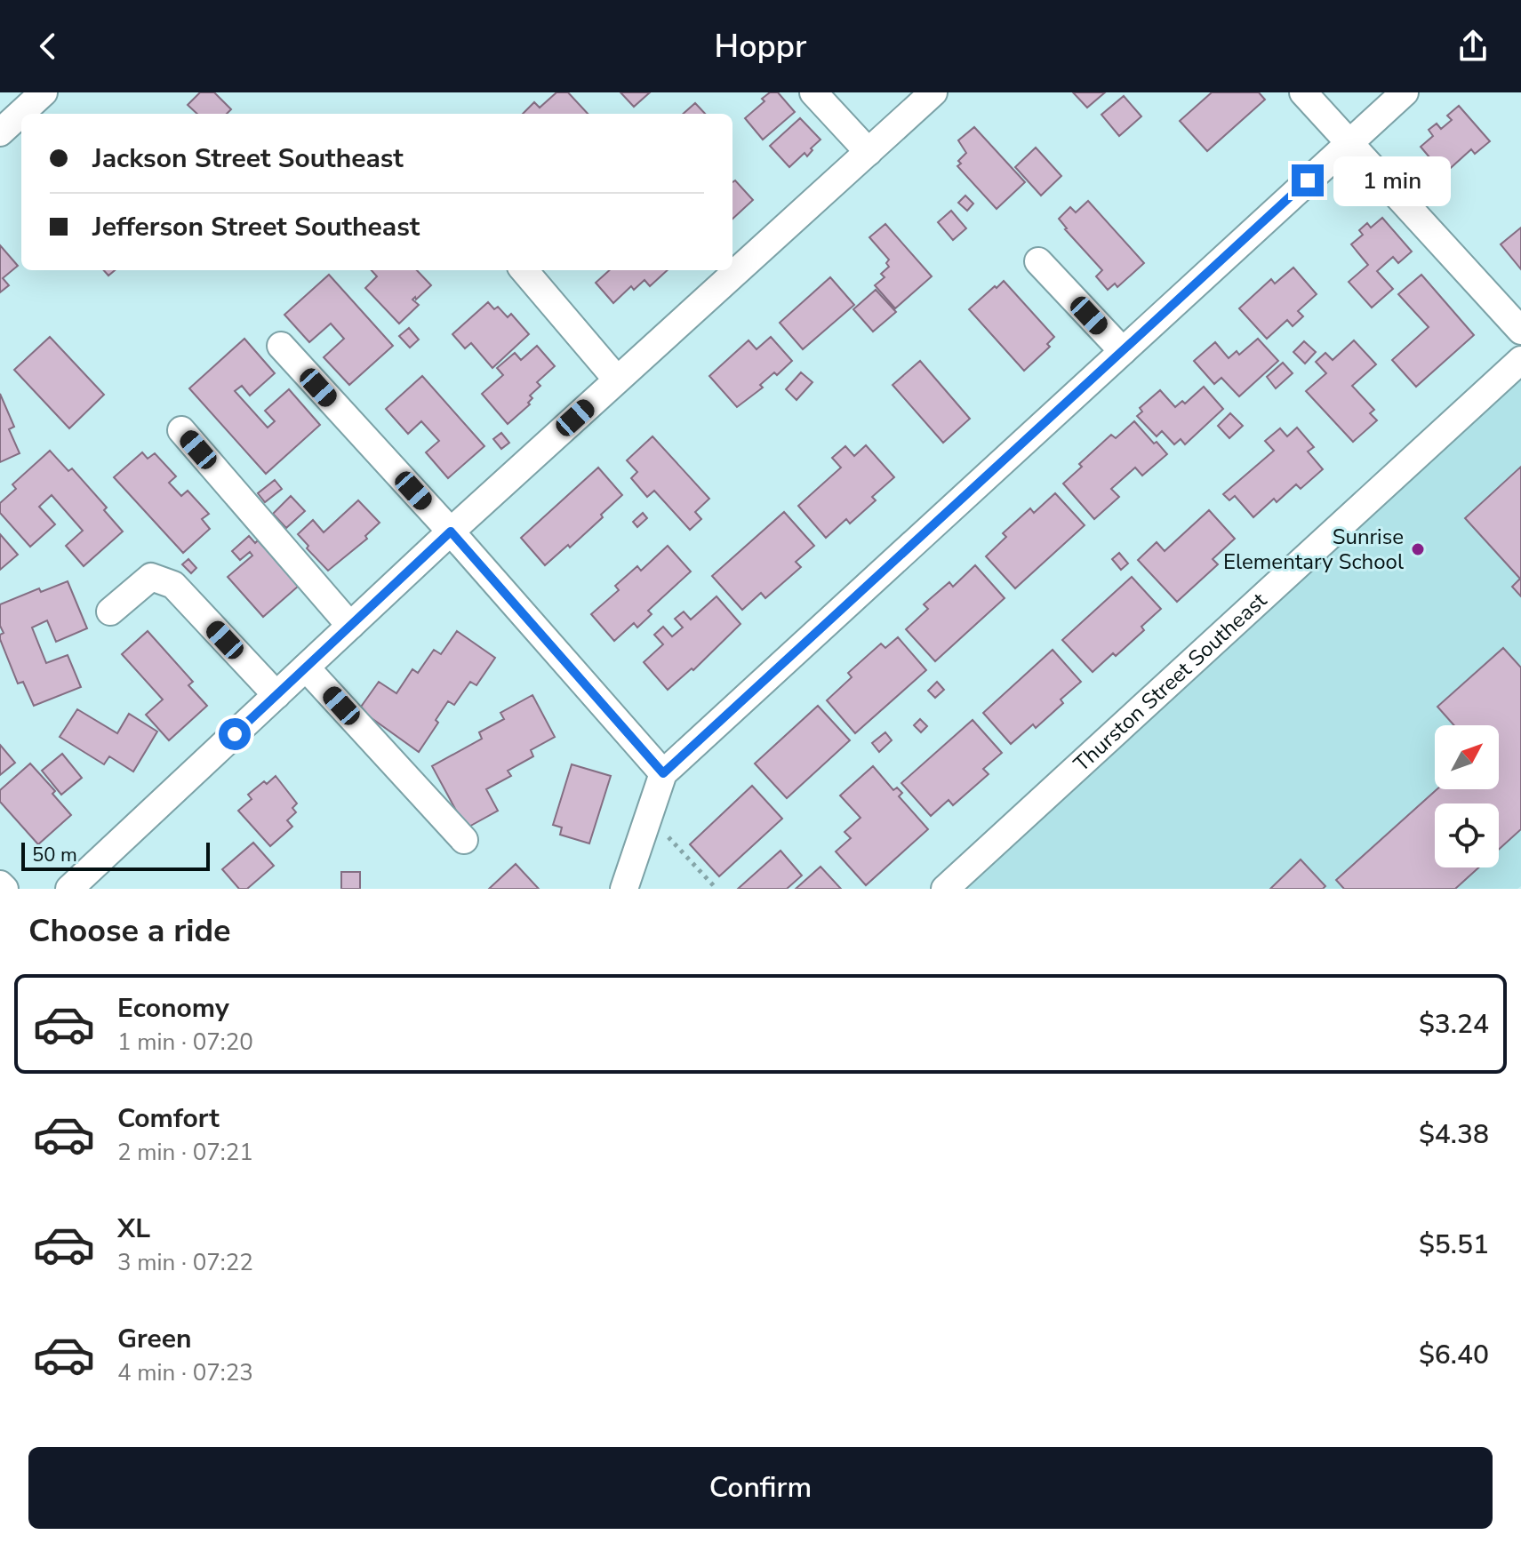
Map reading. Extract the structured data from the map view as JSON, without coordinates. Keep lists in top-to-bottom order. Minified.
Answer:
{"streets":{"street":["Thurston Street Southeast"]},"places":["Sunrise Elementary School"],"scale_bar":"50 m","north":"top right","page":{"header":"Hoppr","banner":["Jackson Street Southeast","Jefferson Street Southeast"],"bubble":"1 min","scale":"50 m","heading":"Choose a ride","list":[{"name":"Economy","note":"1 min · 07:20","value":"$3.24"},{"name":"Comfort","note":"2 min · 07:21","value":"$4.38"},{"name":"XL","note":"3 min · 07:22","value":"$5.51"},{"name":"Green","note":"4 min · 07:23","value":"$6.40"}],"buttons":"Confirm"}}
